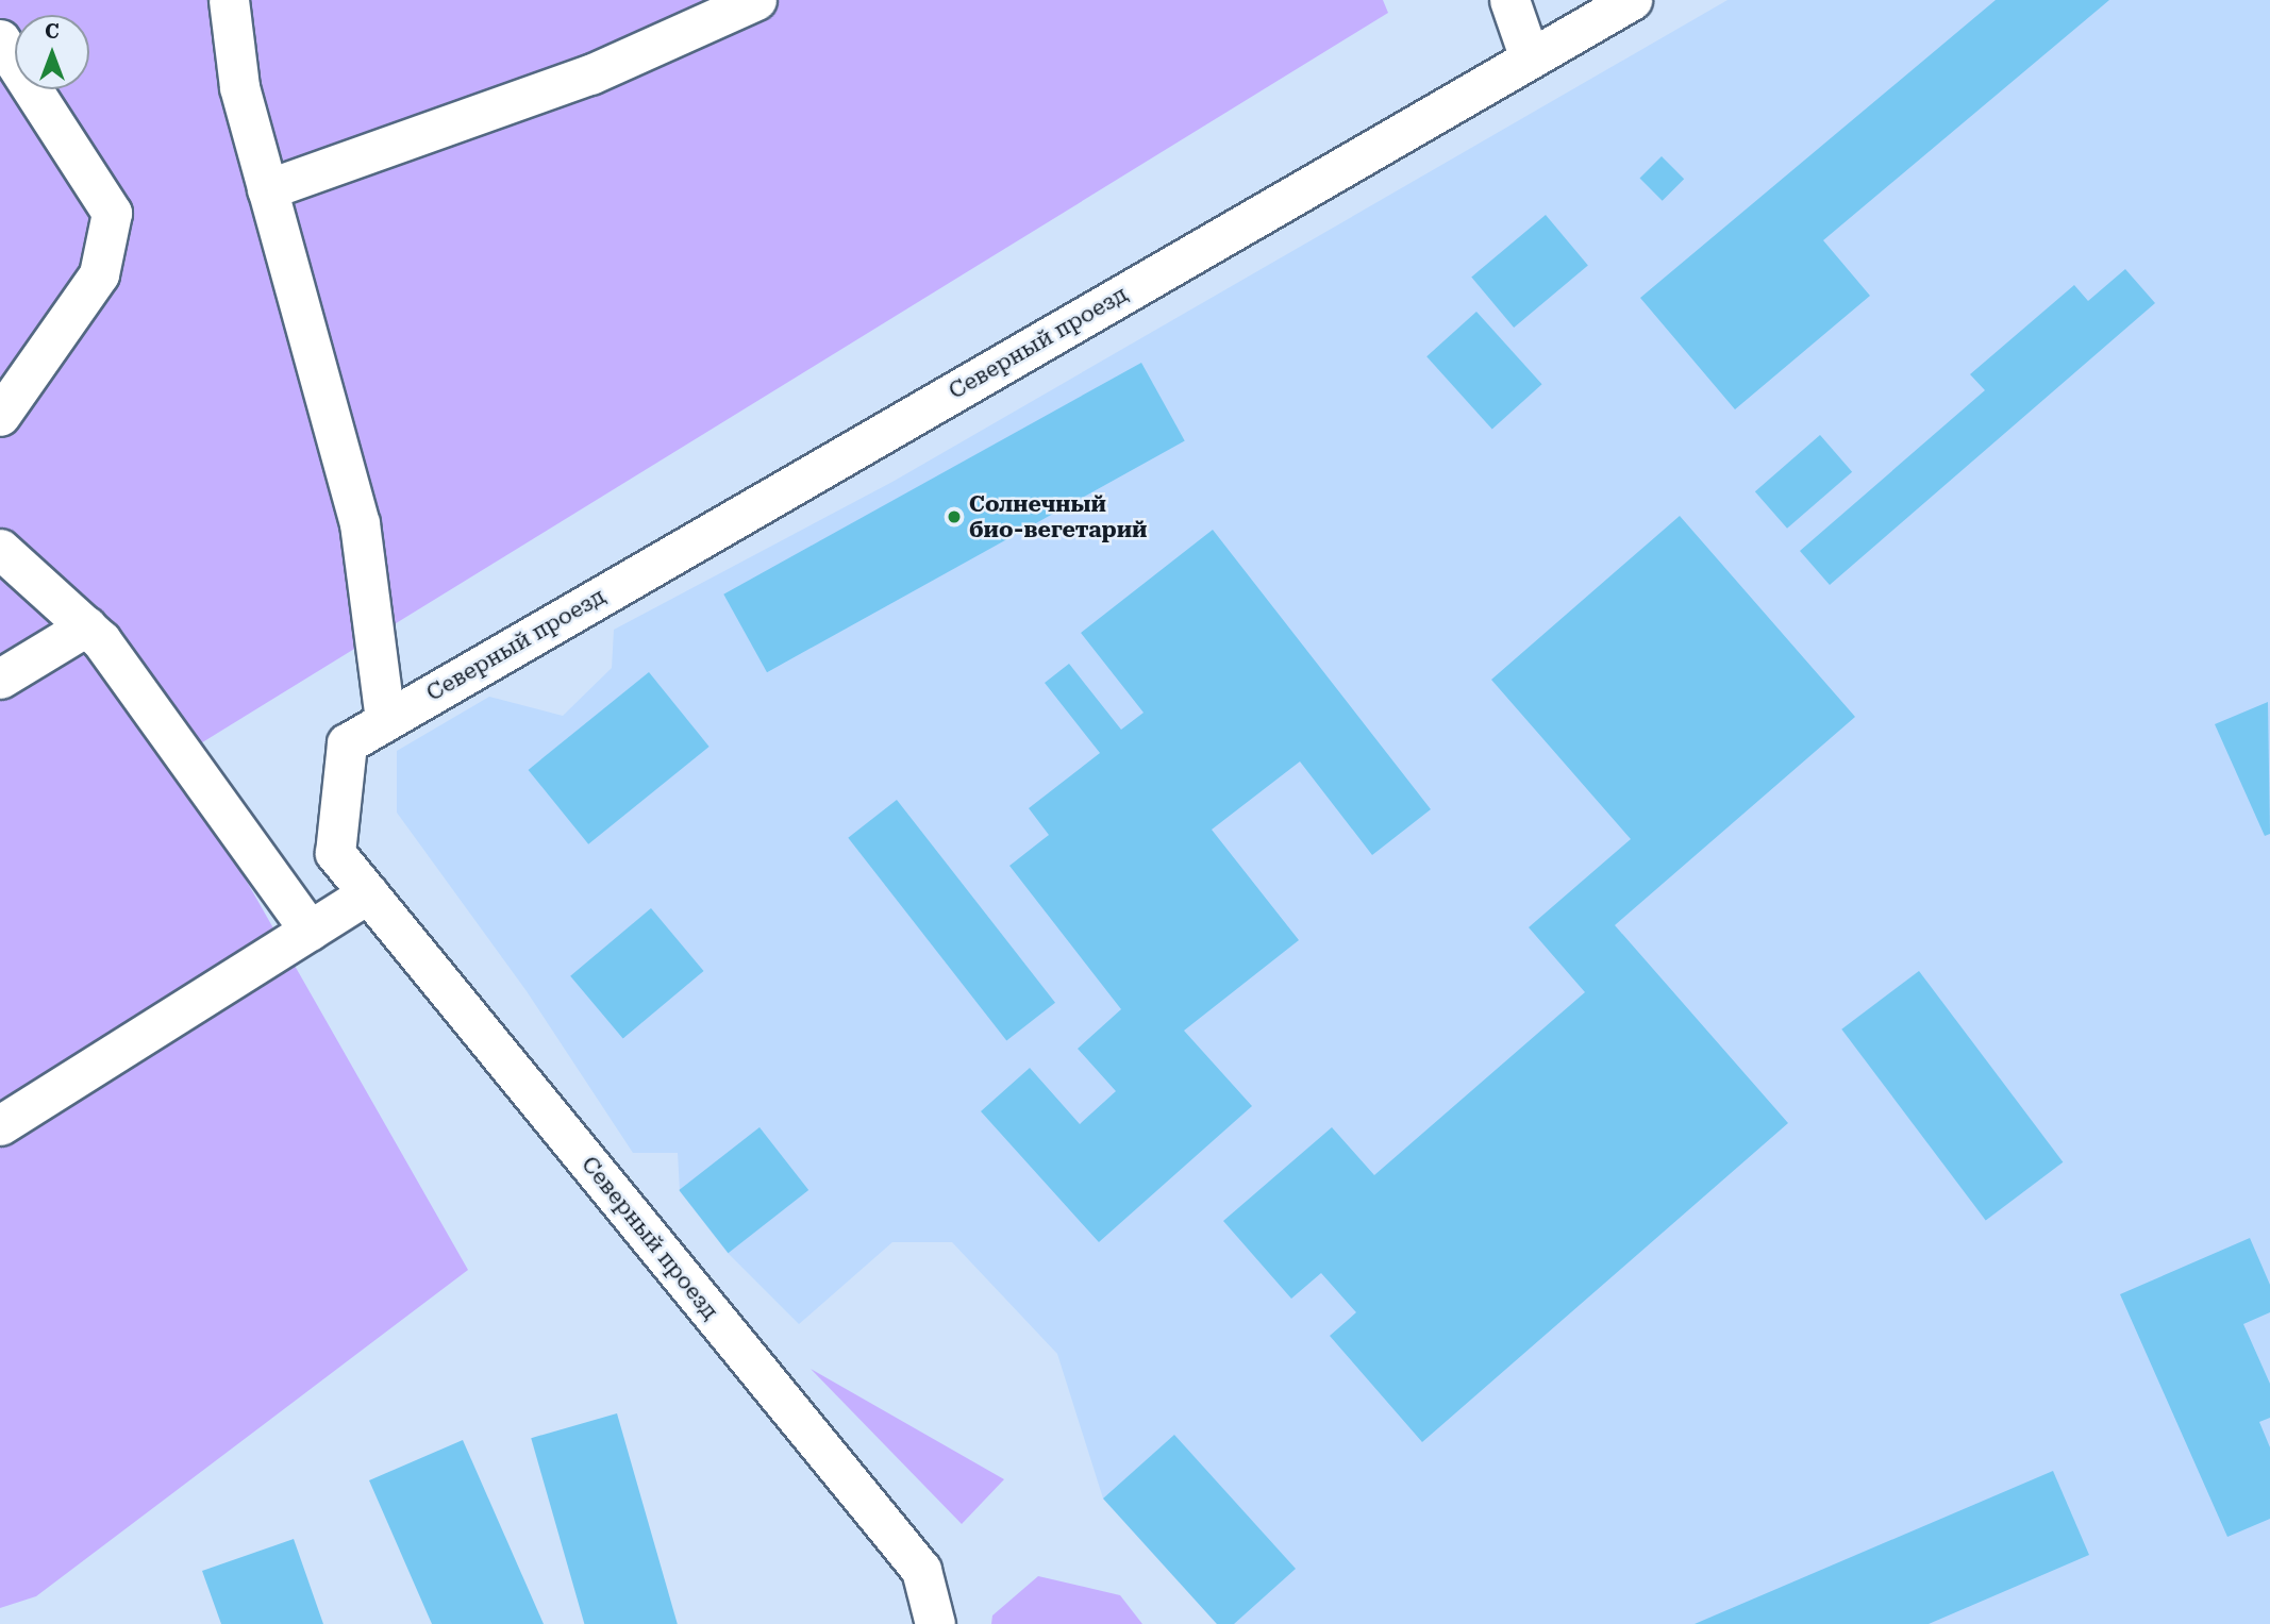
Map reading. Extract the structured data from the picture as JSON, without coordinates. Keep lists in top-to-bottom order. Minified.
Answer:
{"streets":{"street":["Северный проезд"]},"places":["Солнечный био-вегетарий"],"north":"top"}
